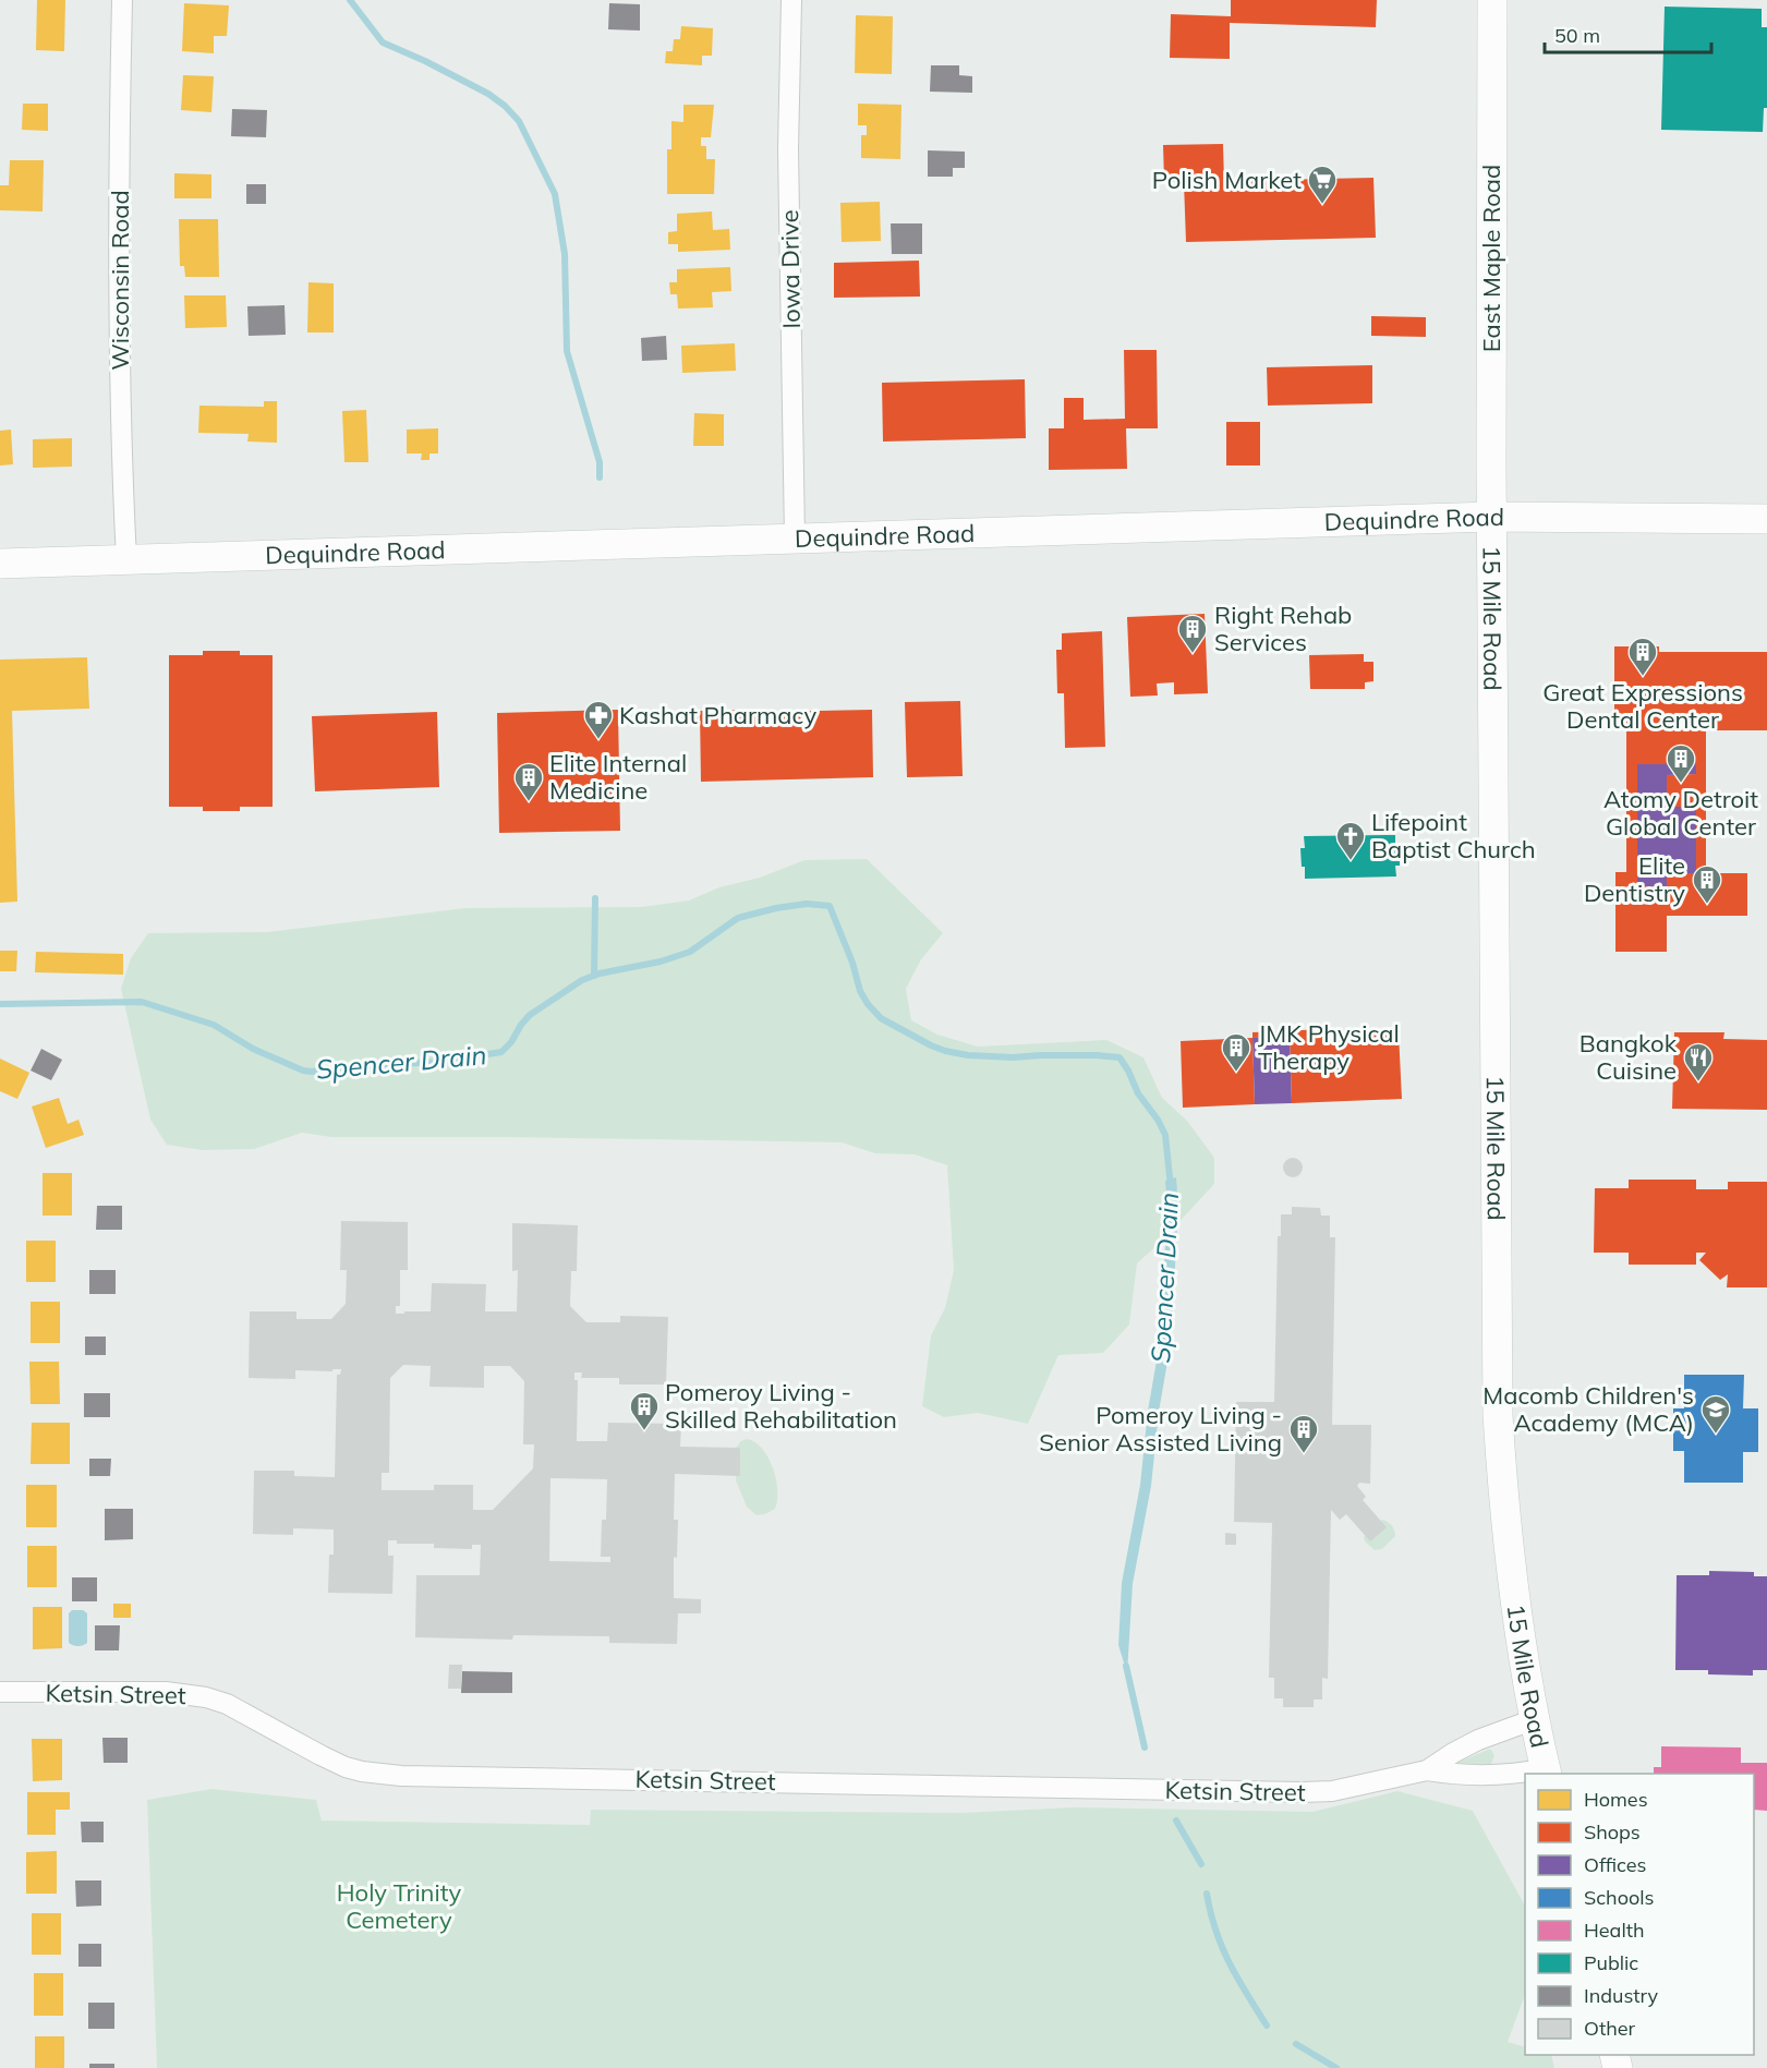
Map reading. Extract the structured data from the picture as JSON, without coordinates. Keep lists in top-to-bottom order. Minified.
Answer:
{"streets":{"main road":["East Maple Road","Dequindre Road","15 Mile Road"],"street":["Iowa Drive","Wisconsin Road","Ketsin Street"]},"crossings":[["East Maple Road","Dequindre Road"],["East Maple Road","15 Mile Road"],["Iowa Drive","Dequindre Road"],["Wisconsin Road","Dequindre Road"],["Dequindre Road","15 Mile Road"],["15 Mile Road","Ketsin Street"]],"water":["Spencer Drain"],"parks":["Holy Trinity Cemetery"],"places":{"supermarket":["Polish Market"],"building":["Right Rehab Services","Great Expressions Dental Center","Atomy Detroit Global Center","Elite Internal Medicine","Elite Dentistry","JMK Physical Therapy","Pomeroy Living - Skilled Rehabilitation","Pomeroy Living - Senior Assisted Living"],"pharmacy":["Kashat Pharmacy"],"church":["Lifepoint Baptist Church"],"restaurant":["Bangkok Cuisine"],"school or university":["Macomb Children's Academy (MCA)"]},"legend":["Homes","Shops","Offices","Schools","Health","Public","Industry","Other"],"scale_bar":"50 m"}
